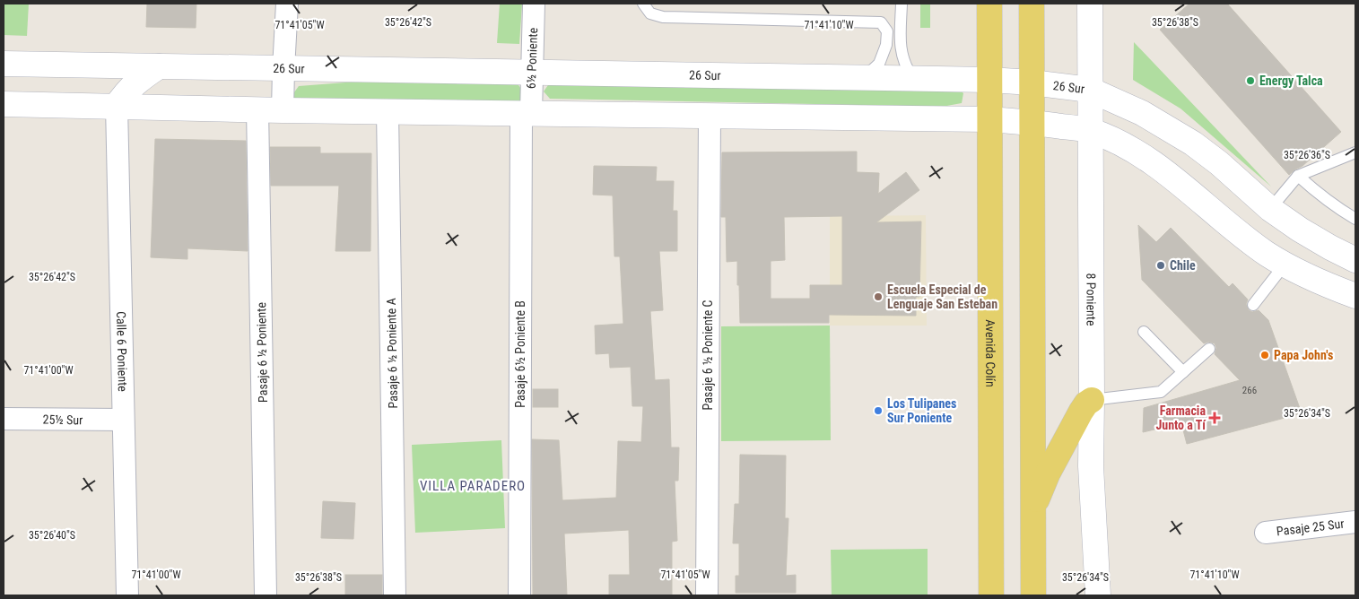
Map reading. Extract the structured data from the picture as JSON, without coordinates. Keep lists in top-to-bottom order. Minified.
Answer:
{"streets":{"main road":["Avenida Colín"],"street":["6½ Poniente","26 Sur","8 Poniente","Calle 6 Poniente","Pasaje 6 ½ Poniente","Pasaje 6 ½ Poniente A","Pasaje 6½ Poniente B","Pasaje 6 ½ Poniente C","25½ Sur","Pasaje 25 Sur"]},"crossings":[["6½ Poniente","26 Sur"],["6½ Poniente","Pasaje 6½ Poniente B"],["26 Sur","8 Poniente"],["26 Sur","Avenida Colín"],["Calle 6 Poniente","25½ Sur"]],"districts":["VILLA PARADERO"],"places":{"other":["Energy Talca","Chile","Escuela Especial de Lenguaje San Esteban","Papa John's","Los Tulipanes Sur Poniente"],"health":["Farmacia Junto a Tí"]},"house_numbers":["266"],"coordinates":["35°26'42\"S","35°26'38\"S","71°41'05\"W","71°41'10\"W","35°26'36\"S","71°41'00\"W","35°26'34\"S","35°26'40\"S"]}
